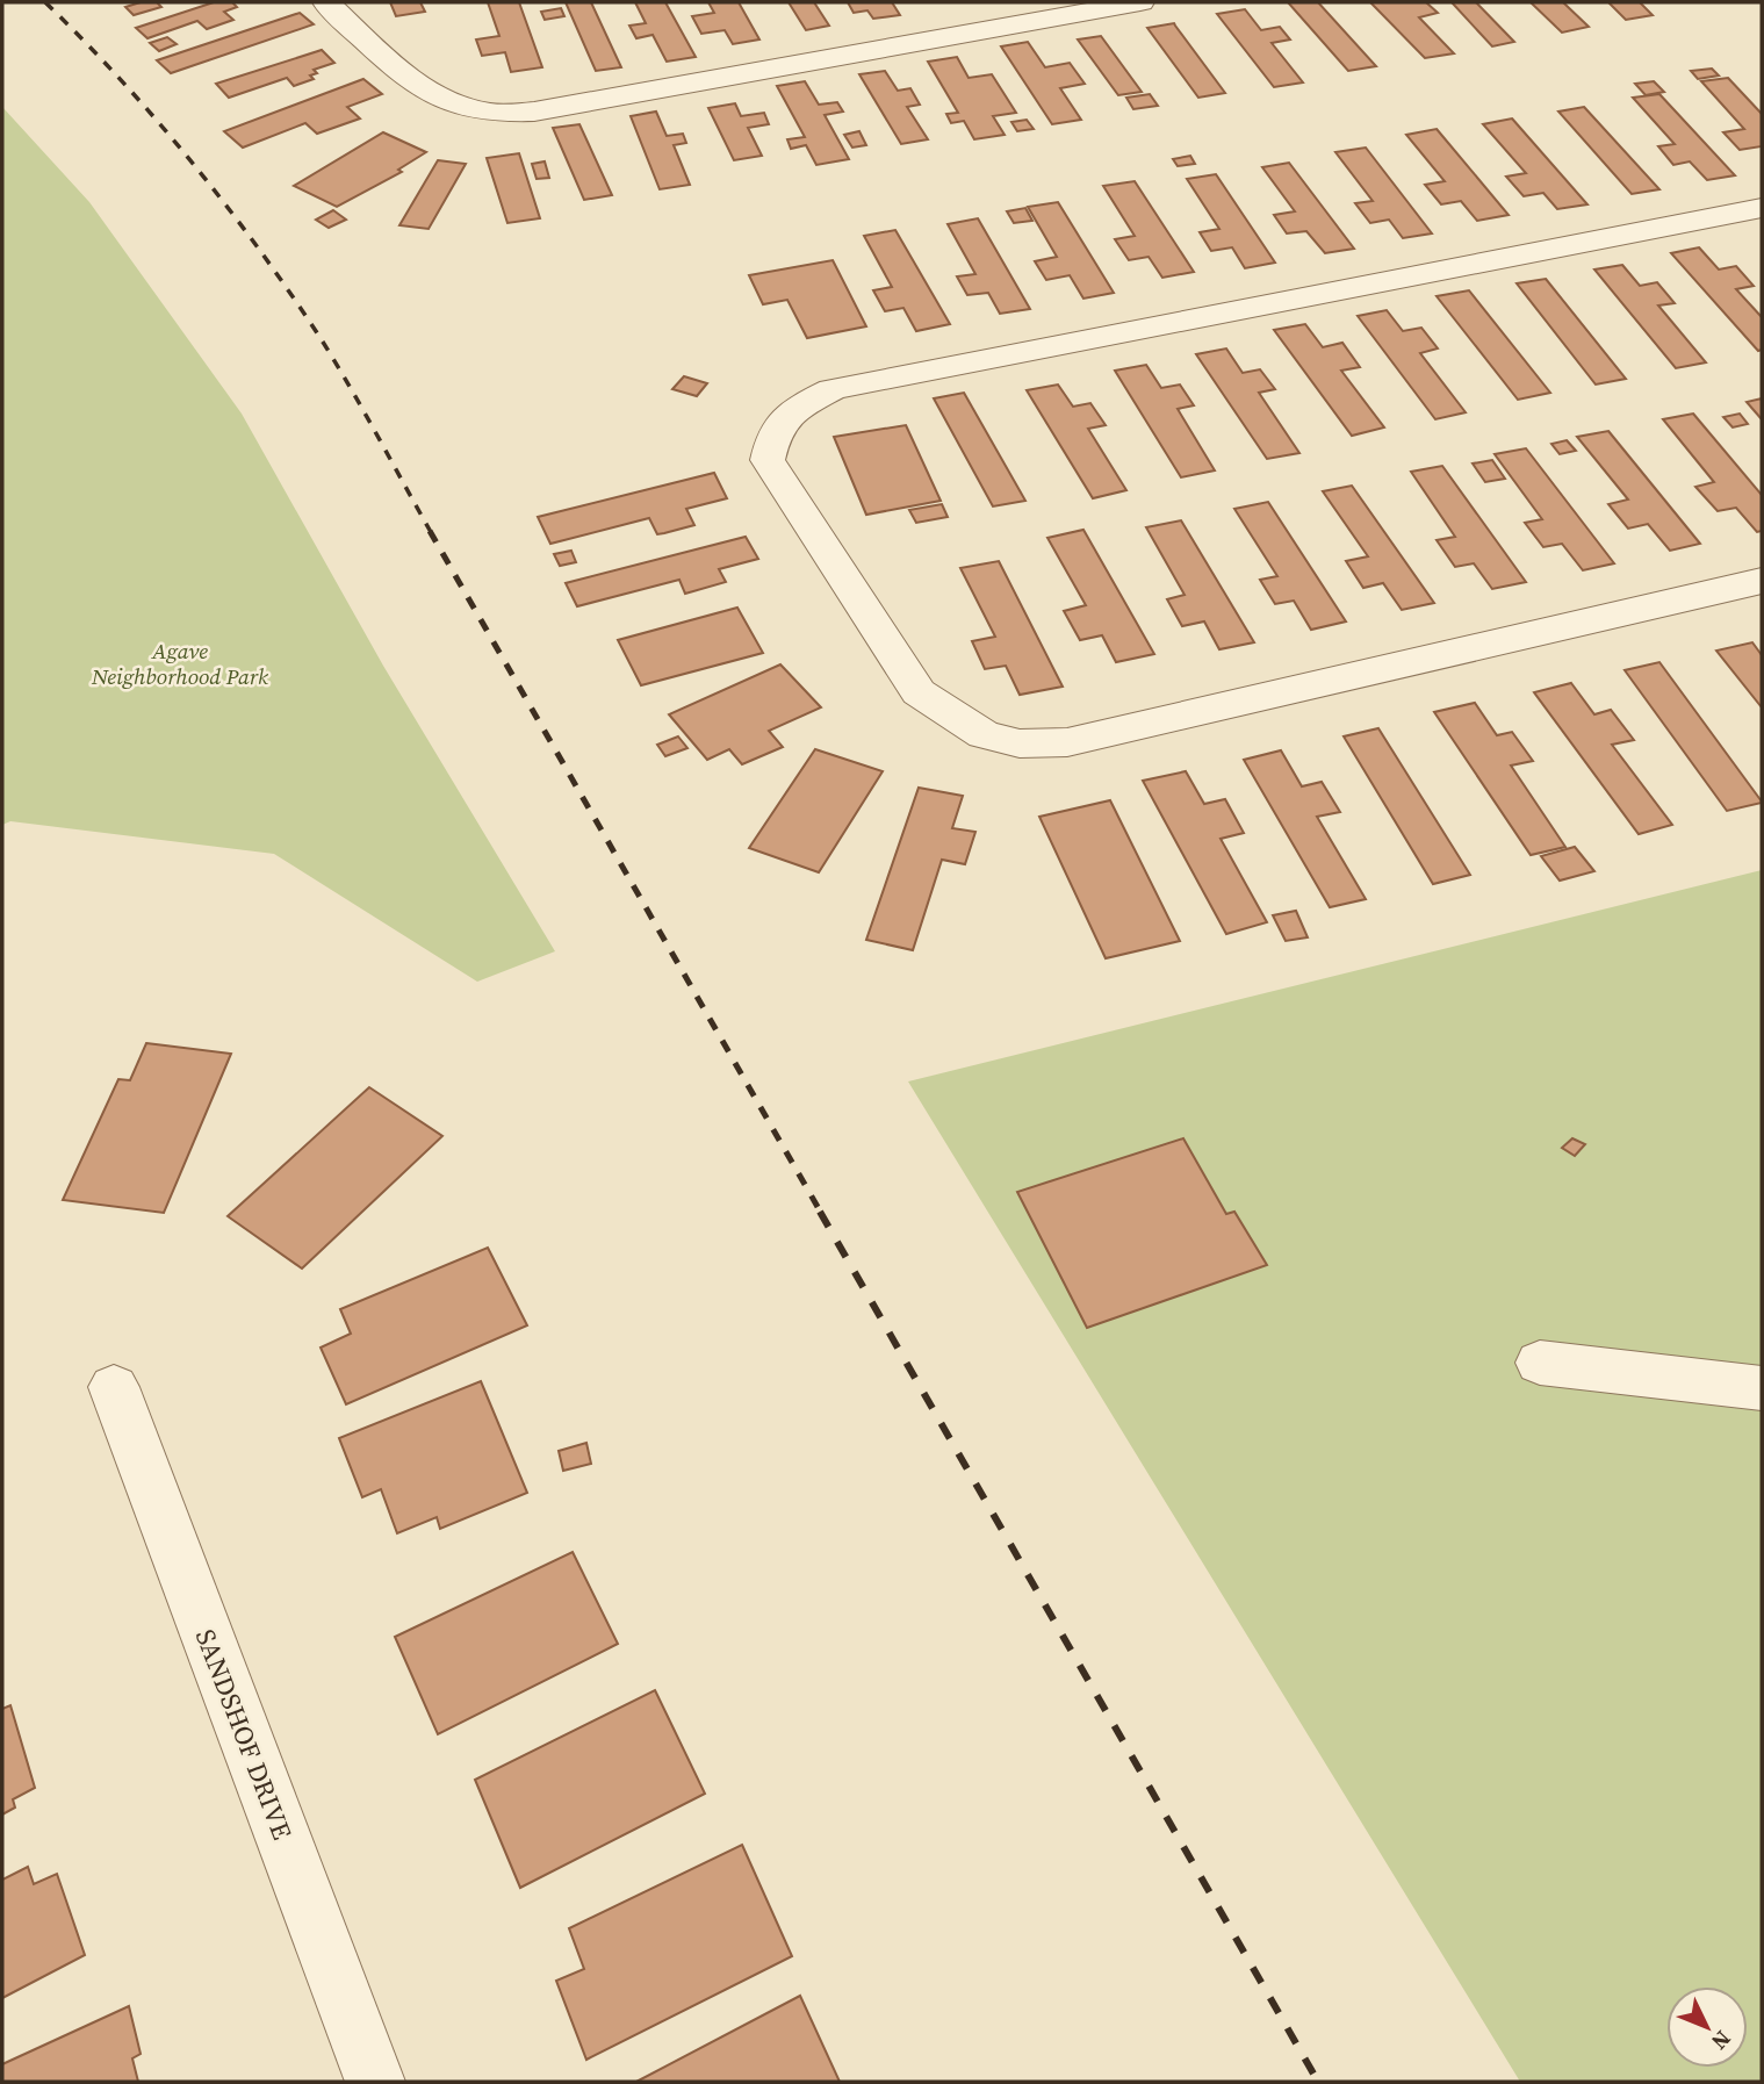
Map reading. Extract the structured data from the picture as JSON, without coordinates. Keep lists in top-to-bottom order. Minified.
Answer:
{"streets":{"street":["SANDSHOF DRIVE"]},"parks":["Agave Neighborhood Park"],"north":"bottom right"}
